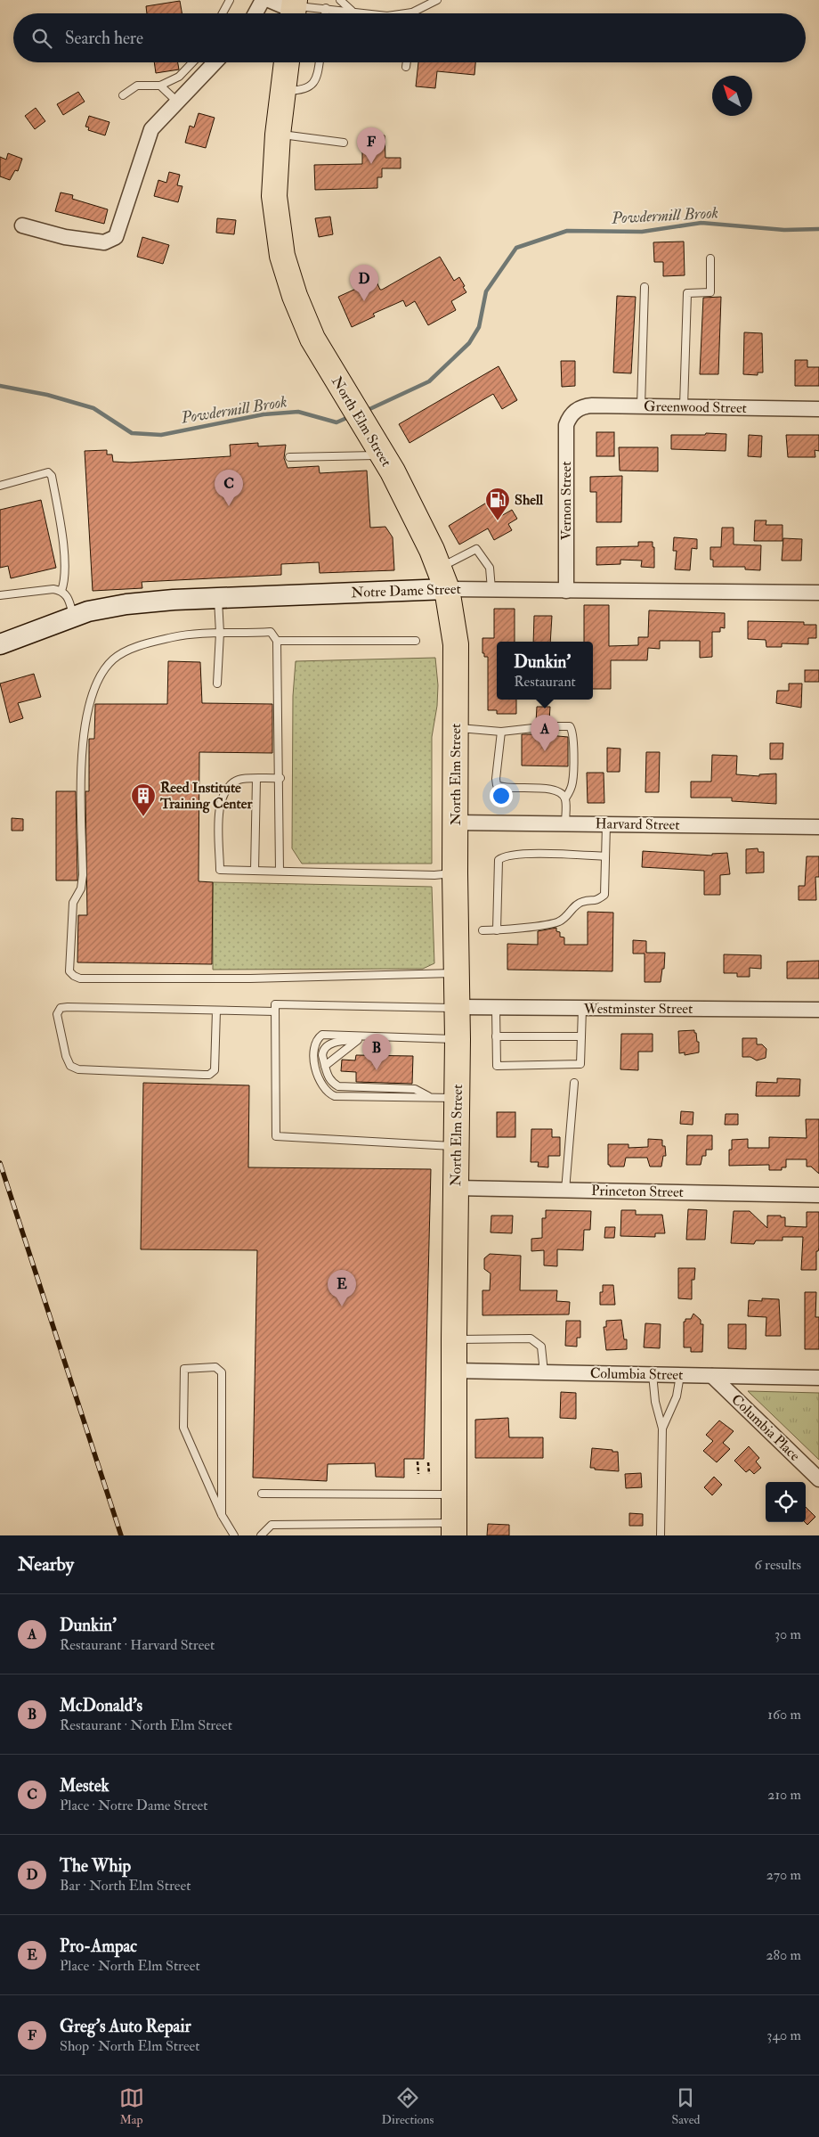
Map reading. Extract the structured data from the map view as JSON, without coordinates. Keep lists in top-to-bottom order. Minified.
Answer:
{"streets":{"highway":["North Elm Street"],"main road":["Notre Dame Street"],"street":["Greenwood Street","Vernon Street","Harvard Street","Westminster Street","Princeton Street","Columbia Street","Columbia Place"]},"crossings":[["Greenwood Street","Vernon Street"],["North Elm Street","Notre Dame Street"],["North Elm Street","Harvard Street"],["North Elm Street","Westminster Street"],["North Elm Street","Princeton Street"],["North Elm Street","Columbia Street"],["Vernon Street","Notre Dame Street"],["Columbia Street","Columbia Place"]],"water":["Powdermill Brook"],"places":{"fuel station":["Shell"],"building":["Reed Institute Training Center"]},"north":"top left","page":{"search":"Search here","pins":["F","D","C","A","B","E"],"popup":["Dunkin'","Restaurant"],"heading":["Nearby","6 results"],"list":[{"mark":"A","name":"Dunkin'","note":"Restaurant · Harvard Street","value":"30 m"},{"mark":"B","name":"McDonald's","note":"Restaurant · North Elm Street","value":"160 m"},{"mark":"C","name":"Mestek","note":"Place · Notre Dame Street","value":"210 m"},{"mark":"D","name":"The Whip","note":"Bar · North Elm Street","value":"270 m"},{"mark":"E","name":"Pro-Ampac","note":"Place · North Elm Street","value":"280 m"},{"mark":"F","name":"Greg's Auto Repair","note":"Shop · North Elm Street","value":"340 m"}],"nav":["Map","Directions","Saved"]}}
